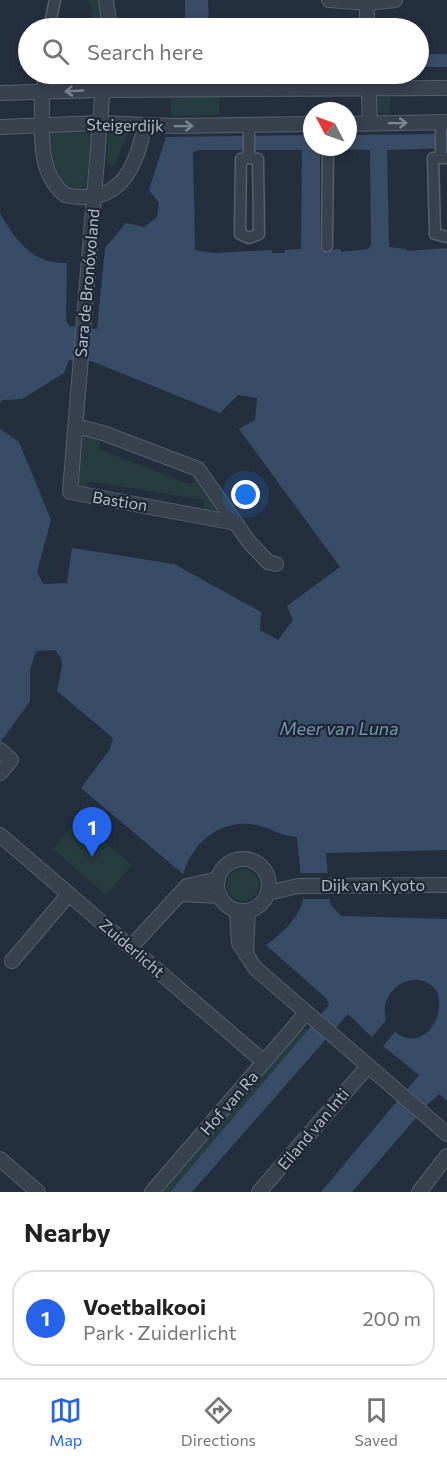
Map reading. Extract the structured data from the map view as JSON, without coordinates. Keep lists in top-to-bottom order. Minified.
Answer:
{"streets":{"street":["Steigerdijk","Sara de Bronóvoland","Bastion","Dijk van Kyoto","Zuiderlicht","Hof van Ra","Eiland van Inti"]},"crossings":[["Steigerdijk","Sara de Bronóvoland"],["Sara de Bronóvoland","Bastion"],["Zuiderlicht","Hof van Ra"]],"water":["Meer van Luna"],"north":"top left","page":{"search":"Search here","pins":"1","heading":"Nearby","list":[{"mark":"1","name":"Voetbalkooi","note":"Park · Zuiderlicht","value":"200 m"}],"nav":["Map","Directions","Saved"]}}
